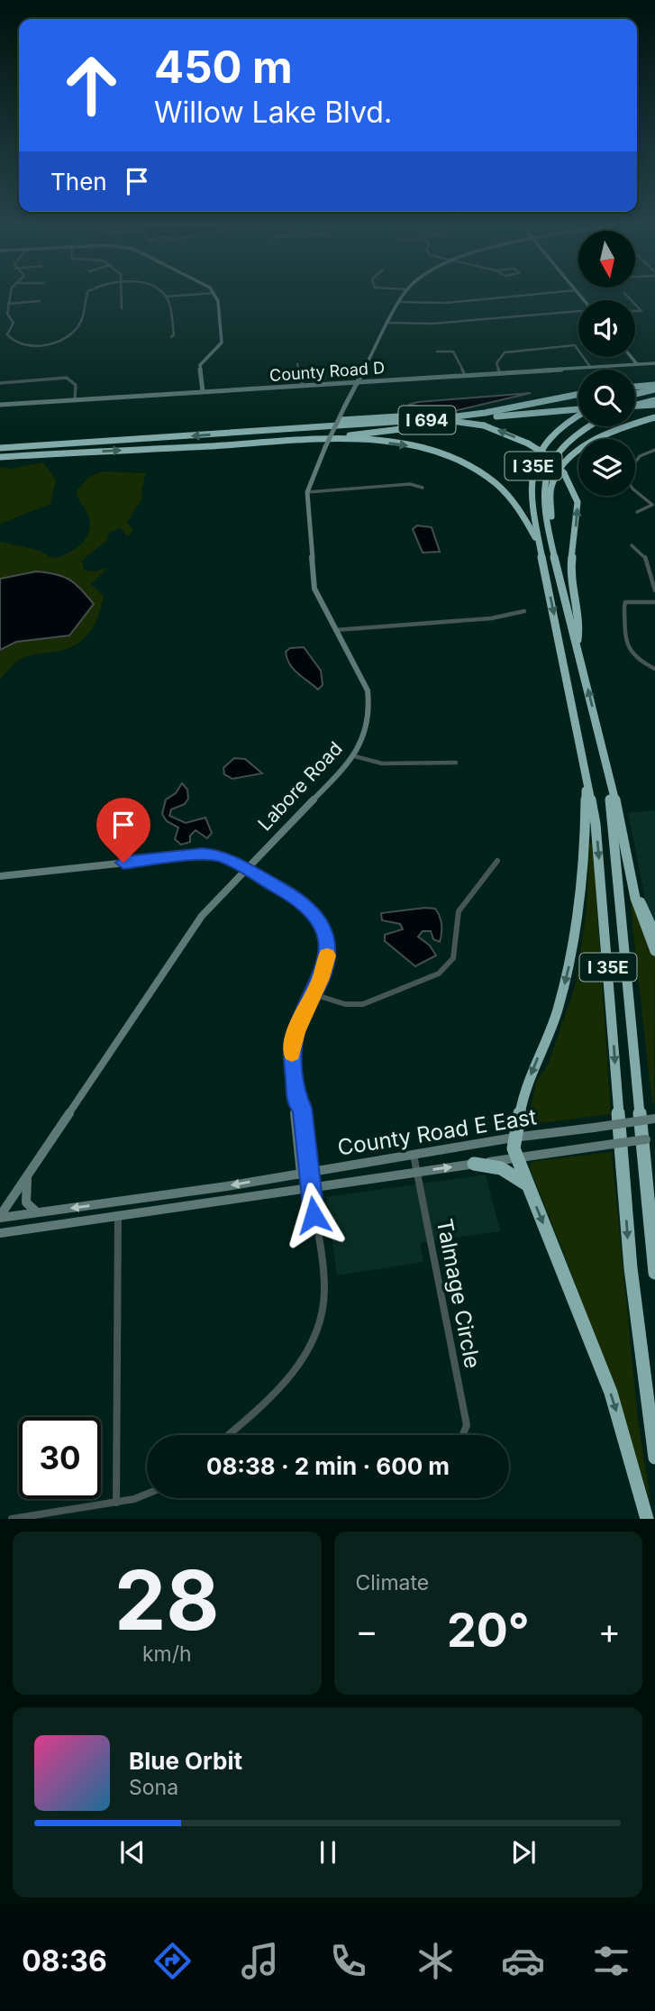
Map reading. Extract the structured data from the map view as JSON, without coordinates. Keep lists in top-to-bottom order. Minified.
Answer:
{"streets":{"highway":["I 694","I 35E"],"street":["County Road D","Labore Road","County Road E East","Talmage Circle"]},"crossings":[["County Road D","Labore Road"],["Labore Road","County Road E East"],["County Road E East","Talmage Circle"]],"north":"bottom","page":{"turn":["450 m","Willow Lake Blvd."],"then":"Then","limit":"30","trip":"08:38 · 2 min · 600 m","tile":[["28","km/h"],"Climate"],"heat":["−","20°","+"],"song":["Blue Orbit","Sona"],"tabs":"08:36"}}
